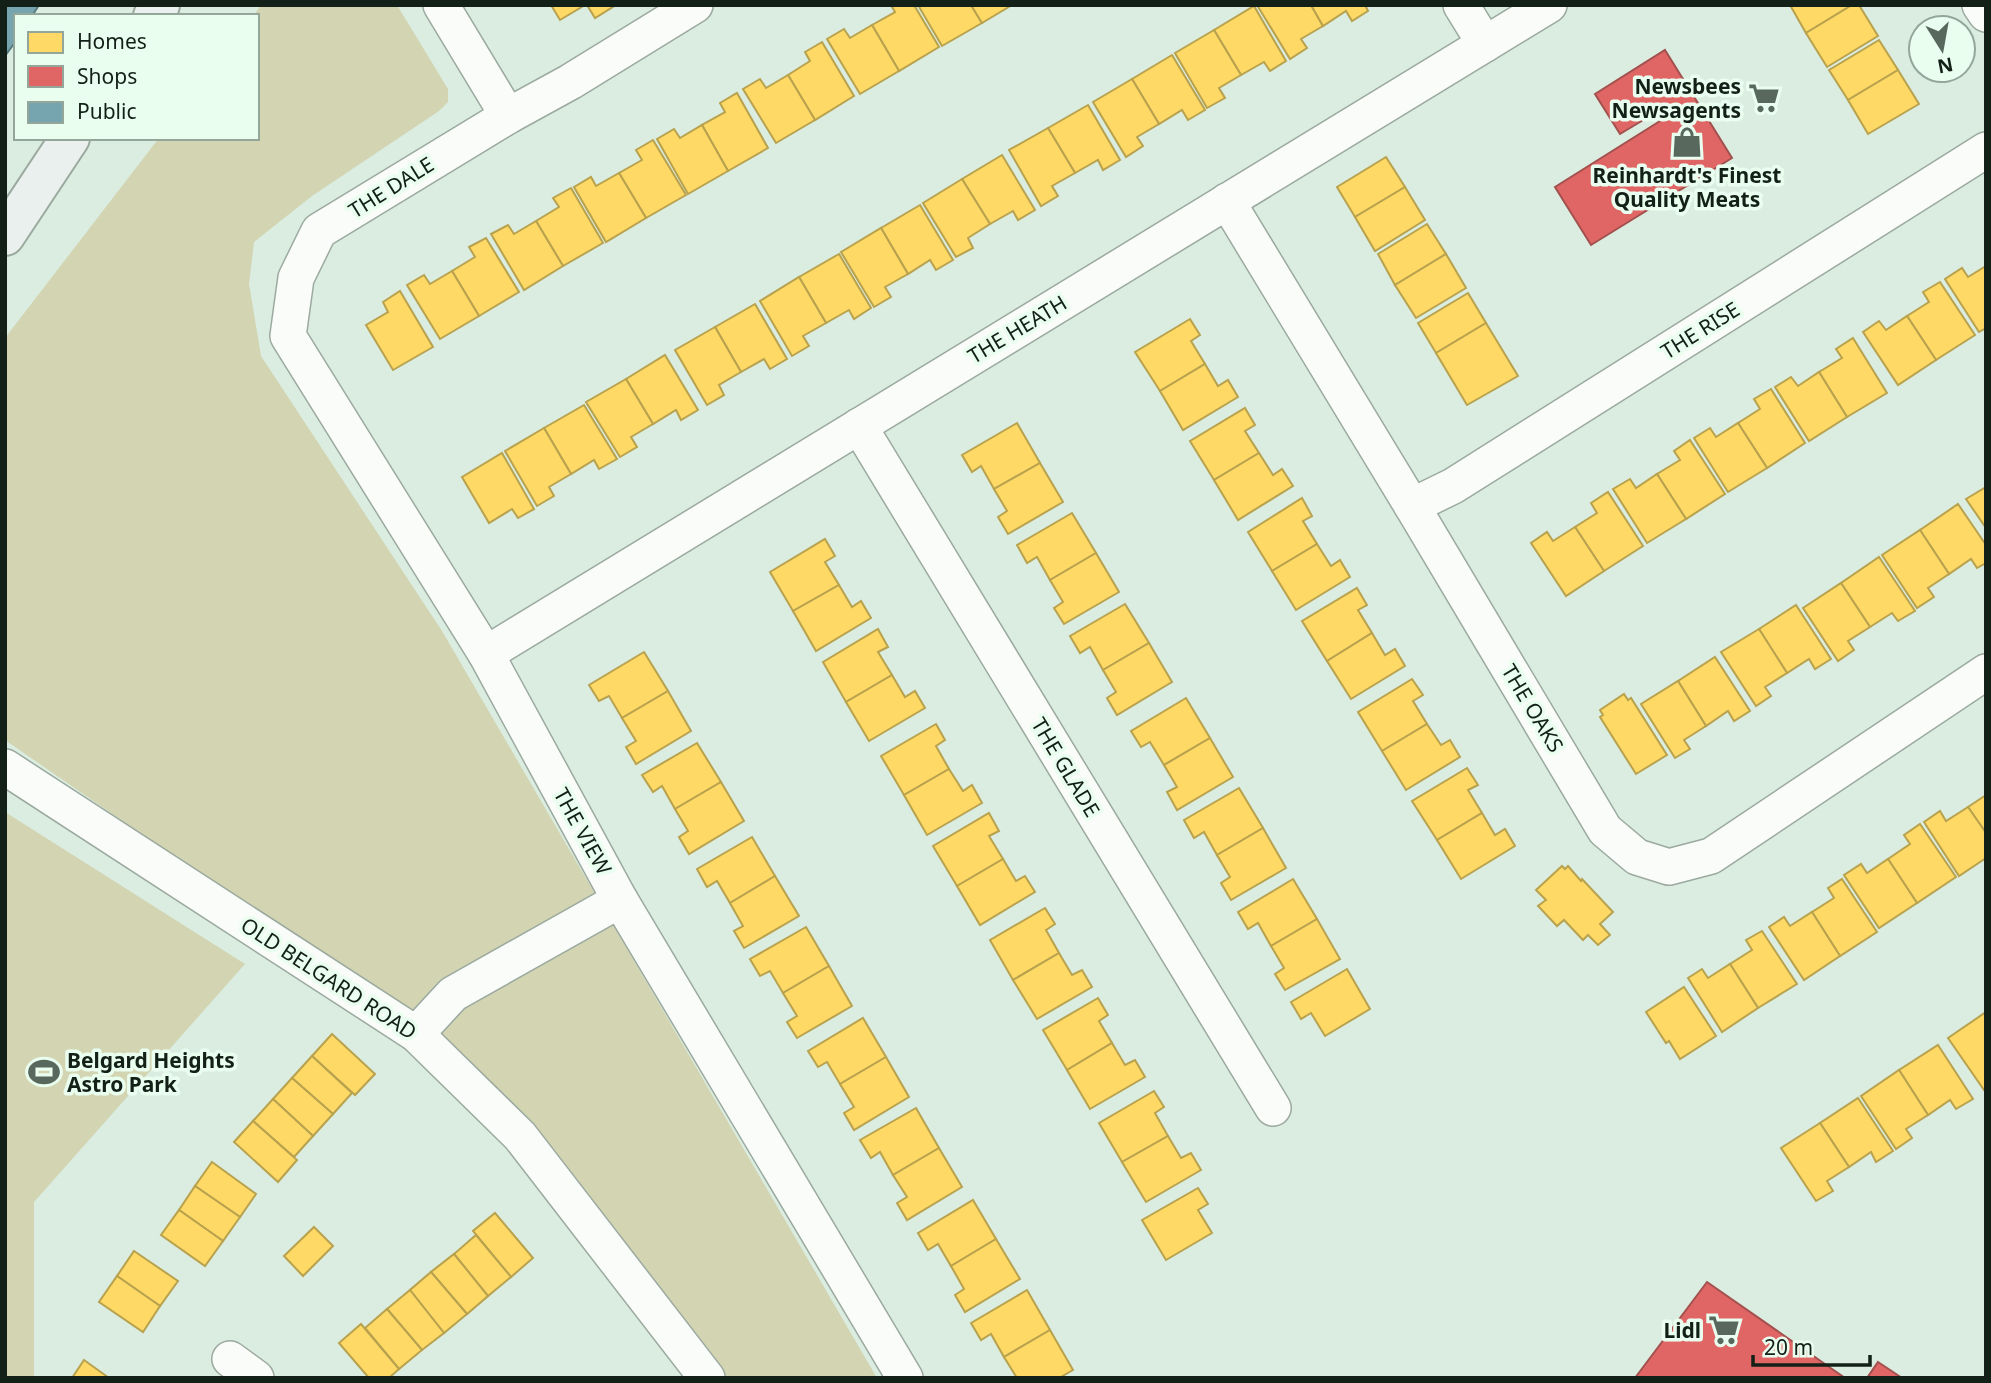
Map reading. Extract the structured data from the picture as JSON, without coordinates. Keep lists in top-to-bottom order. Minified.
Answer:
{"streets":{"street":["THE DALE","THE HEATH","THE RISE","THE OAKS","THE GLADE","THE VIEW","OLD BELGARD ROAD"]},"crossings":[["THE DALE","THE VIEW"],["THE HEATH","THE OAKS"],["THE HEATH","THE GLADE"],["THE HEATH","THE VIEW"],["THE RISE","THE OAKS"]],"places":{"supermarket":["Newsbees Newsagents","Lidl"],"shop":["Reinhardt's Finest Quality Meats"],"sports":["Belgard Heights Astro Park"]},"legend":["Homes","Shops","Public"],"scale_bar":"20 m","north":"bottom"}
